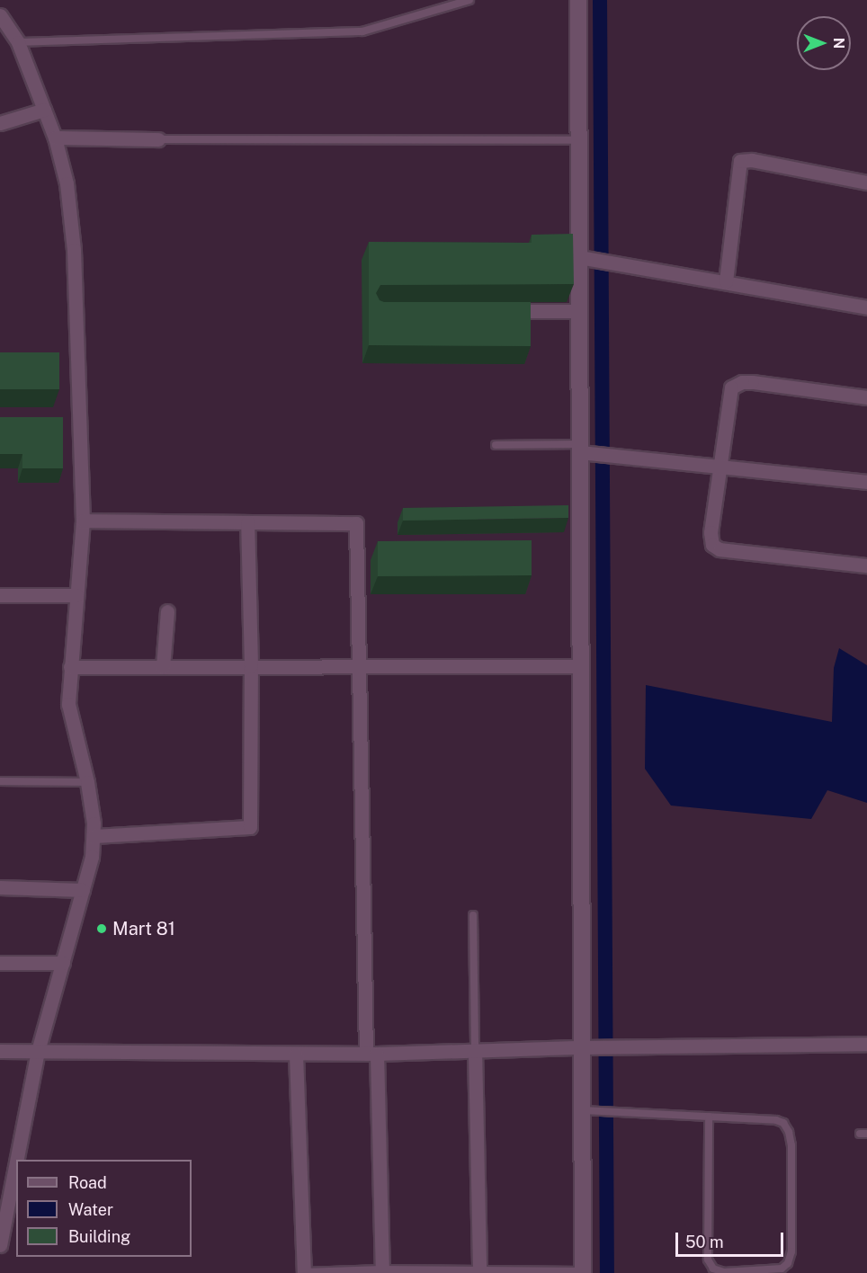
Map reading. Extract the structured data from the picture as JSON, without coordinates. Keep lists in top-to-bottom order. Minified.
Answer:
{"places":["Mart 81"],"legend":["Road","Water","Building"],"scale_bar":"50 m","north":"right"}
